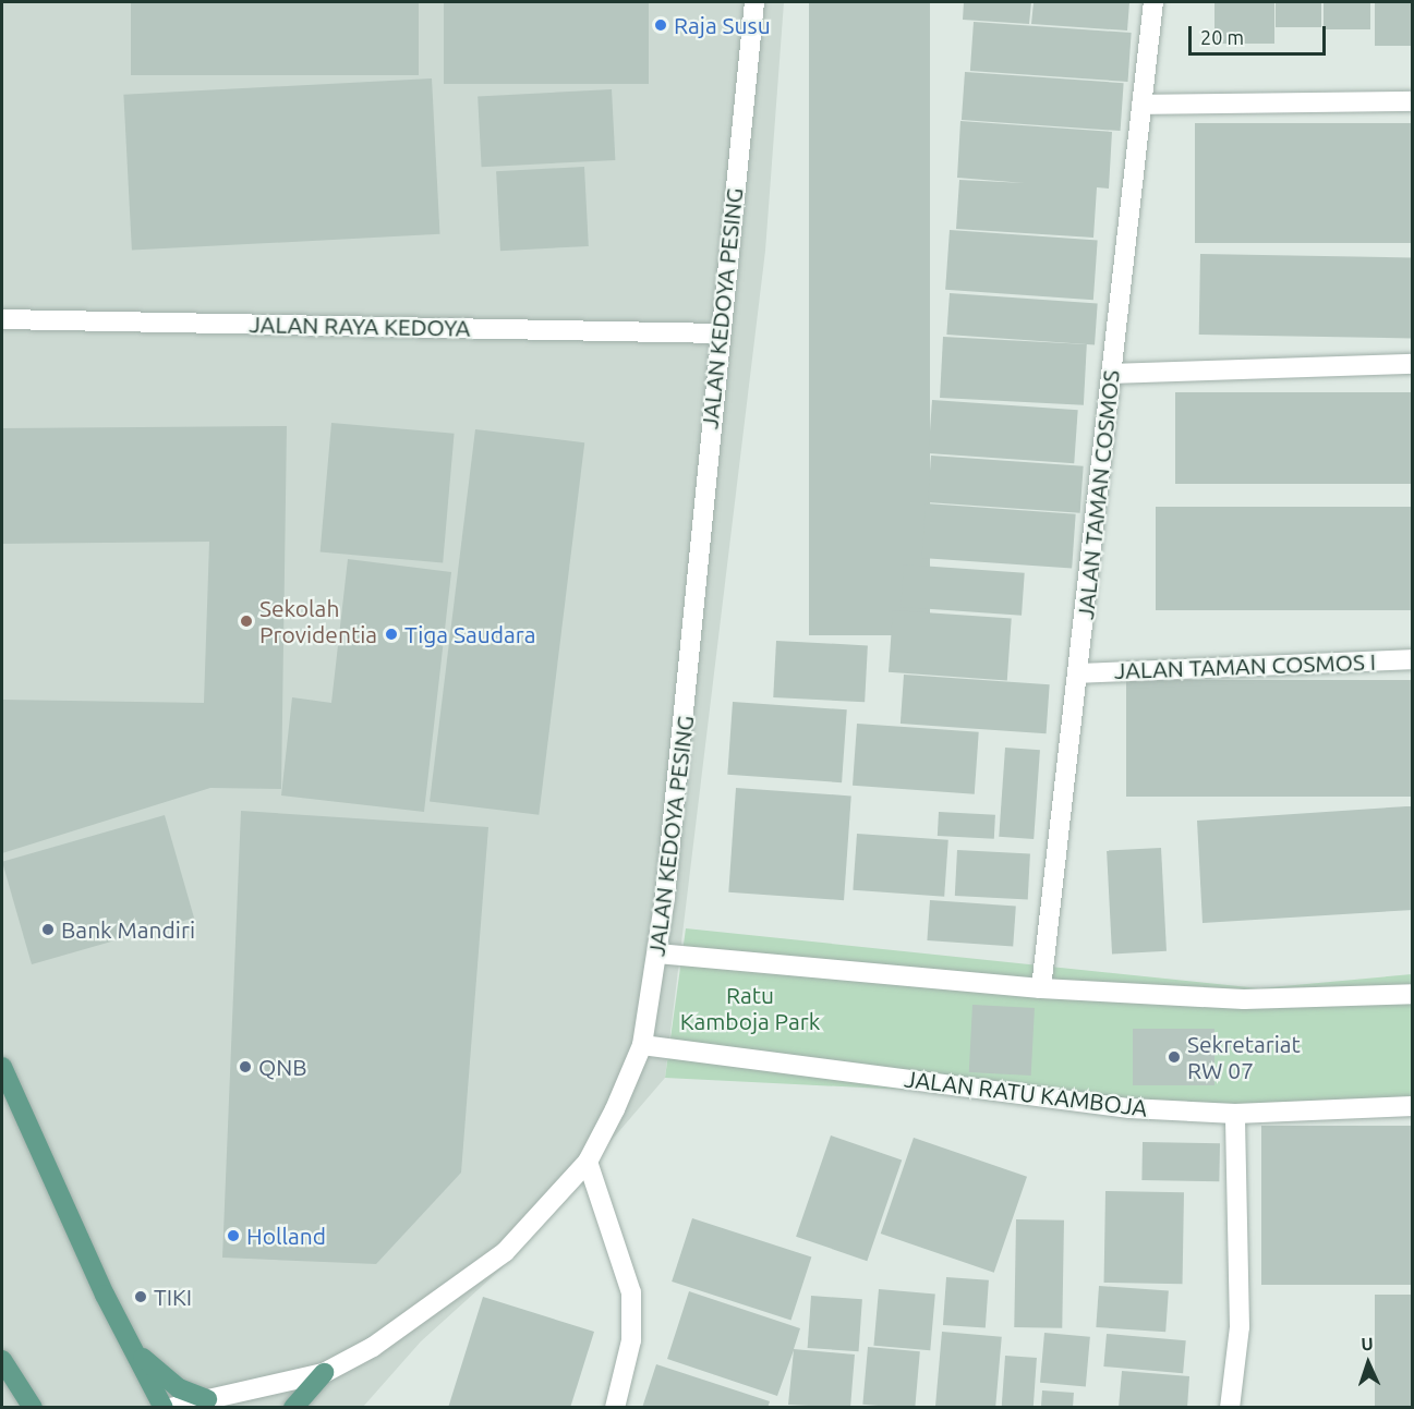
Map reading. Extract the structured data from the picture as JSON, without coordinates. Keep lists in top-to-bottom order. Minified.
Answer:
{"streets":{"street":["JALAN KEDOYA PESING","JALAN RAYA KEDOYA","JALAN TAMAN COSMOS","JALAN TAMAN COSMOS I","JALAN RATU KAMBOJA"]},"crossings":[["JALAN KEDOYA PESING","JALAN RAYA KEDOYA"],["JALAN KEDOYA PESING","JALAN RATU KAMBOJA"],["JALAN TAMAN COSMOS","JALAN TAMAN COSMOS I"]],"parks":["Ratu Kamboja Park"],"places":["Raja Susu","Sekolah Providentia","Tiga Saudara","Bank Mandiri","Sekretariat RW 07","QNB","Holland","TIKI"],"scale_bar":"20 m","north":"top"}
